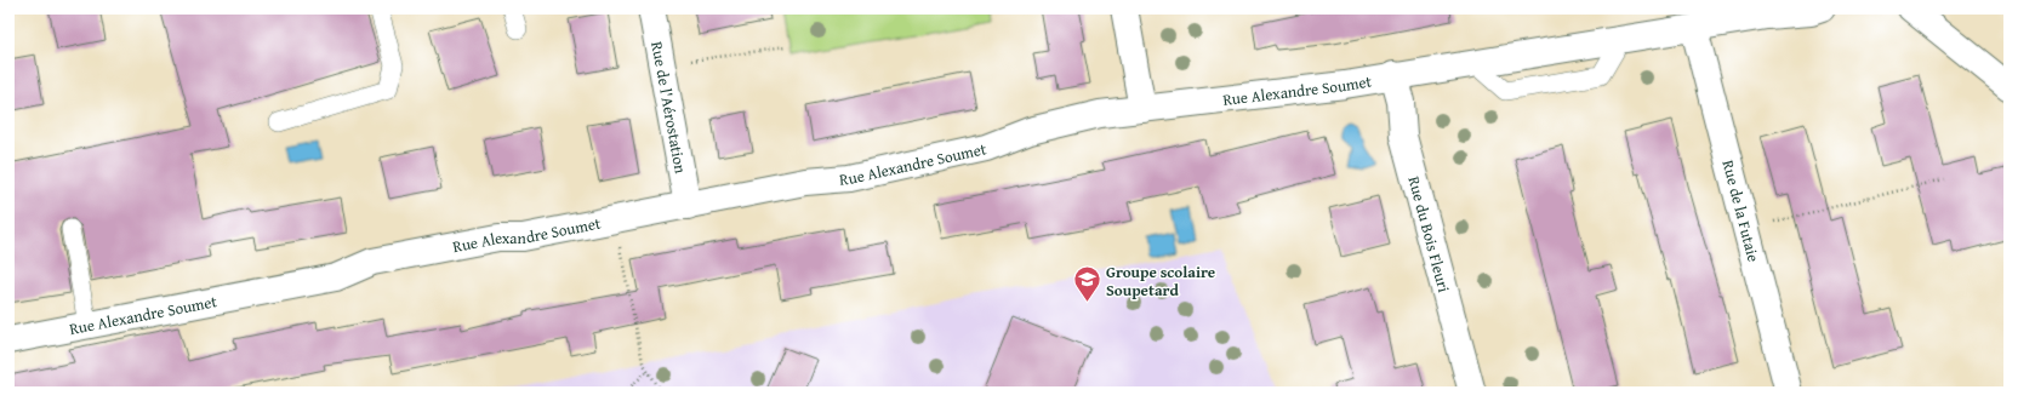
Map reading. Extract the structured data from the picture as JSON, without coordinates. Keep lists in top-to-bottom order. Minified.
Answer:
{"streets":{"street":["Rue Alexandre Soumet","Rue de l'Aérostation","Rue de la Futaie","Rue du Bois Fleuri"]},"crossings":[["Rue Alexandre Soumet","Rue de l'Aérostation"],["Rue Alexandre Soumet","Rue de la Futaie"],["Rue Alexandre Soumet","Rue du Bois Fleuri"]],"places":{"school or university":["Groupe scolaire Soupetard"]}}
